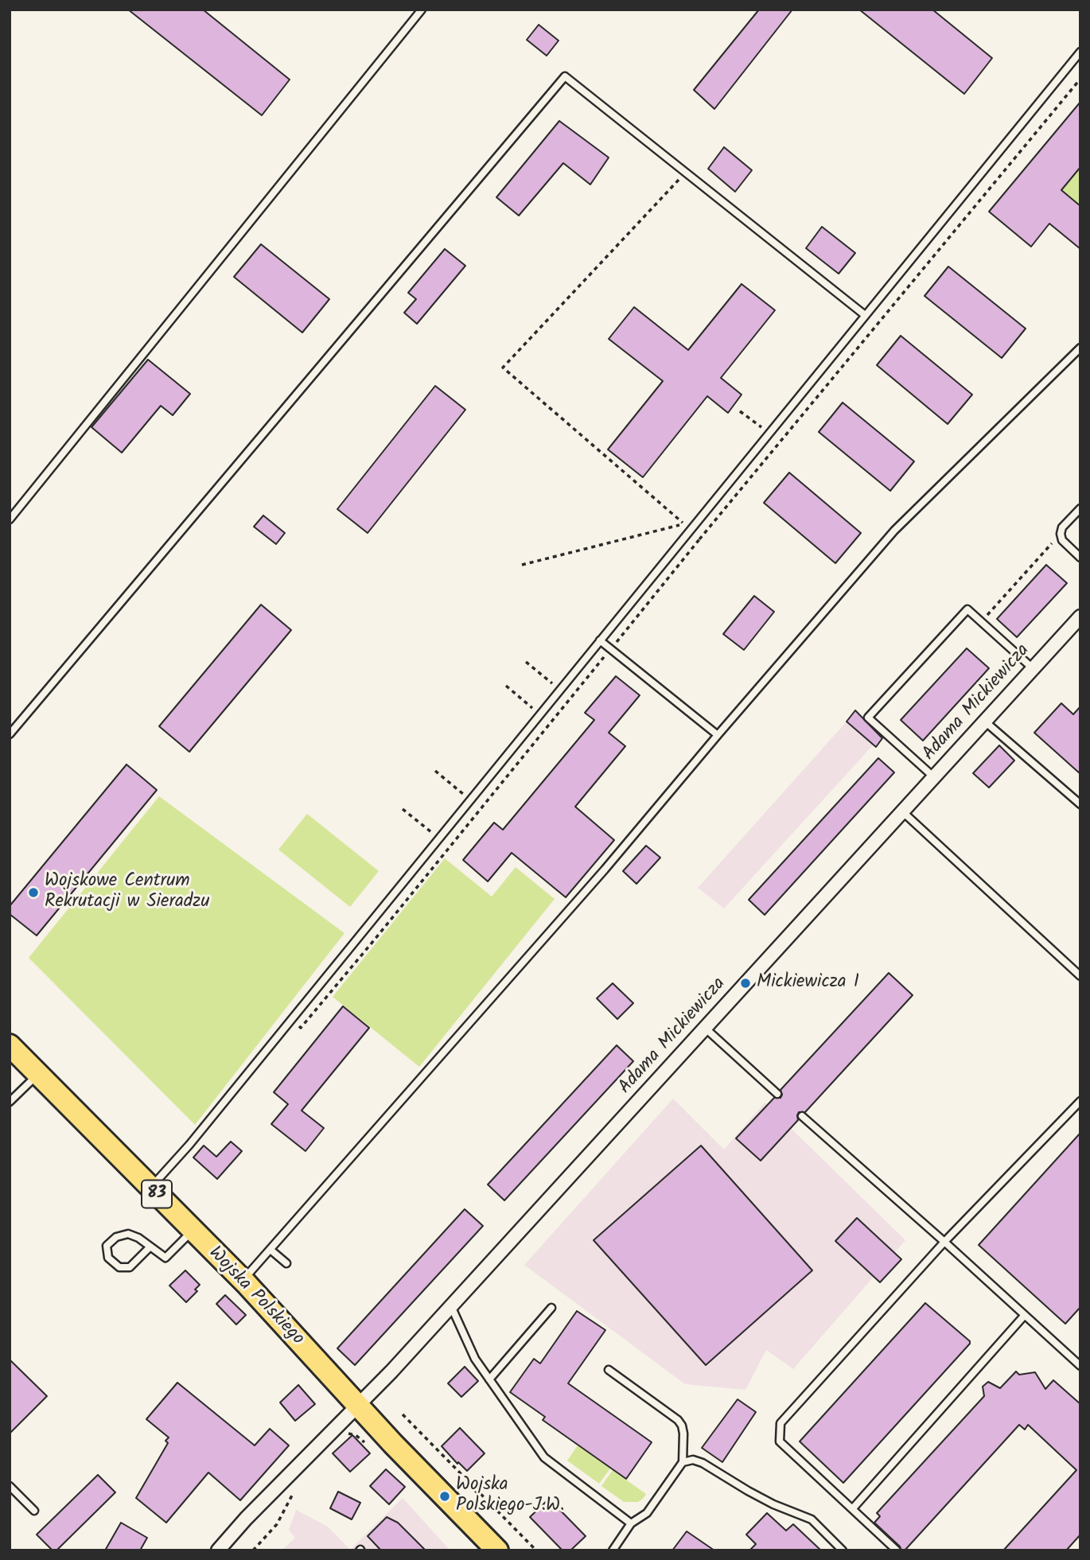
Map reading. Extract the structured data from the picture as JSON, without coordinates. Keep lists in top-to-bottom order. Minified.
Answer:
{"streets":{"main road":["83","Wojska Polskiego"],"street":["Adama Mickiewicza"]},"crossings":[["Adama Mickiewicza","Wojska Polskiego"]],"places":["Wojskowe Centrum Rekrutacji w Sieradzu","Mickiewicza I","Wojska Polskiego-J.W."]}
